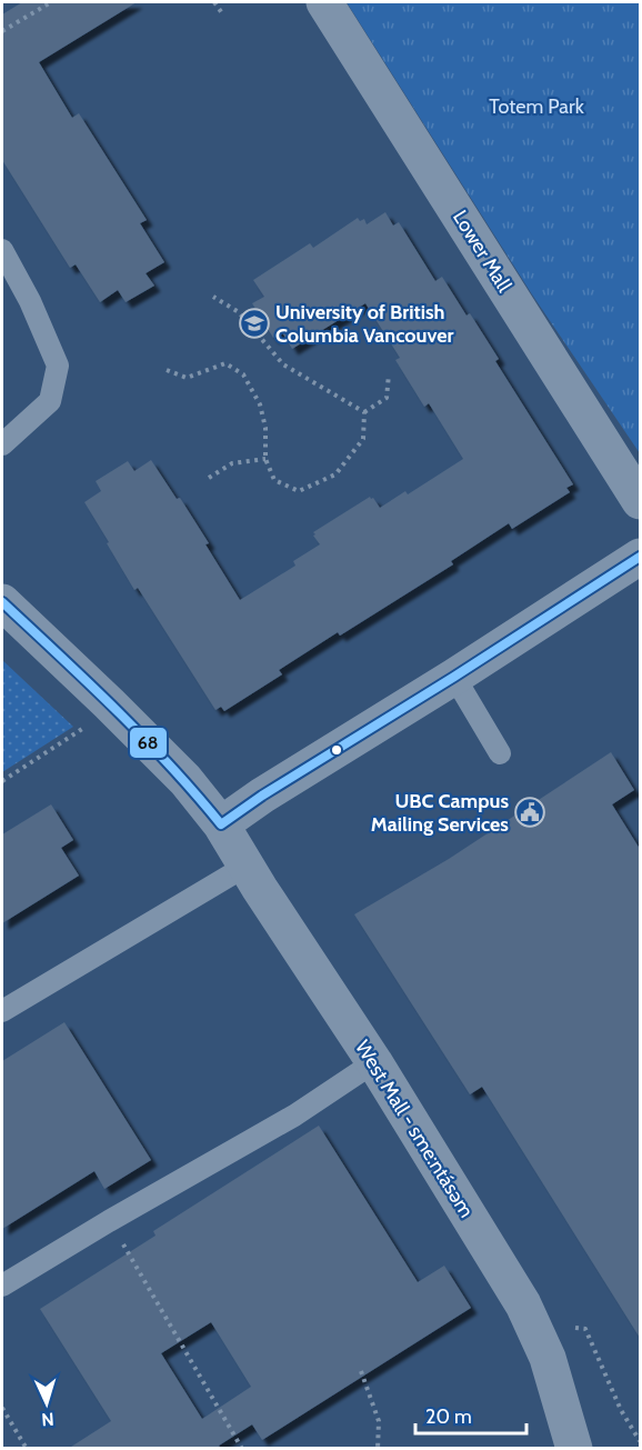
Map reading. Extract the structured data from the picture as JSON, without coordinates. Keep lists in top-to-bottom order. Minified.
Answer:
{"streets":{"street":["Lower Mall","West Mall - sme:ntásəm"]},"parks":["Totem Park"],"places":{"school or university":["University of British Columbia Vancouver"],"public building":["UBC Campus Mailing Services"]},"lines":["transit line 68"],"scale_bar":"20 m","north":"bottom"}
